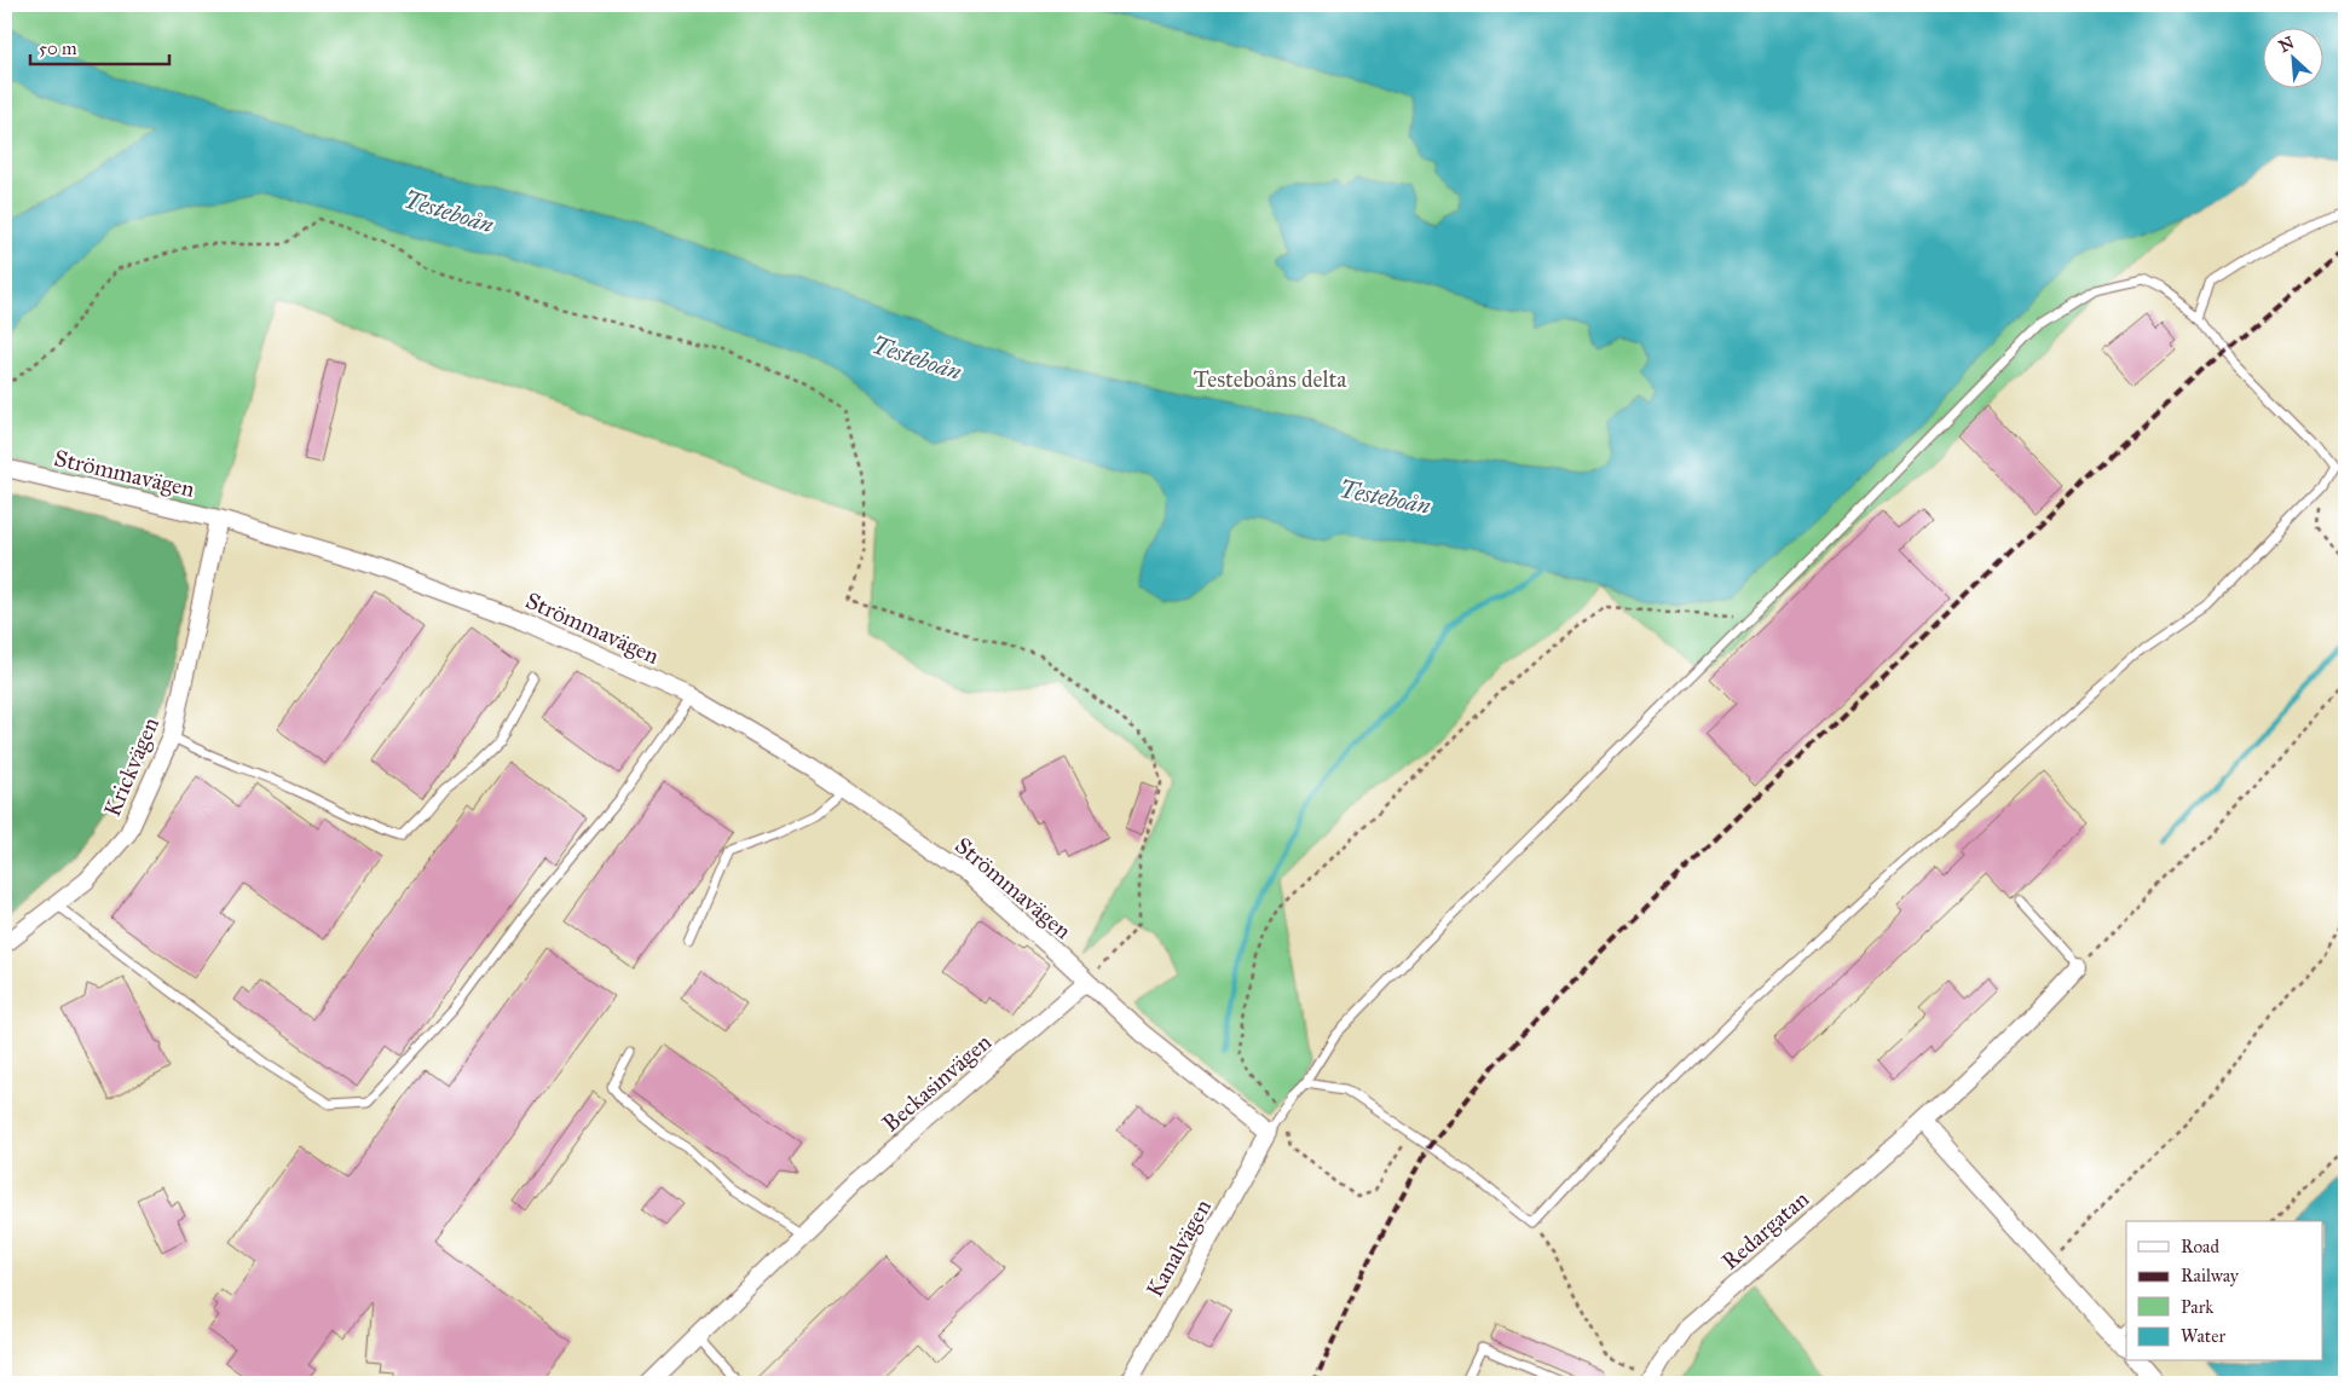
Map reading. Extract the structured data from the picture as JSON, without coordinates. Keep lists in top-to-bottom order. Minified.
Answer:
{"streets":{"street":["Strömmavägen","Krickvägen","Beckasinvägen","Redargatan","Kanalvägen"]},"crossings":[["Strömmavägen","Krickvägen"],["Strömmavägen","Beckasinvägen"]],"water":["Testeboån"],"parks":["Testeboåns delta"],"legend":["Road","Railway","Park","Water"],"scale_bar":"50 m","north":"top left"}
